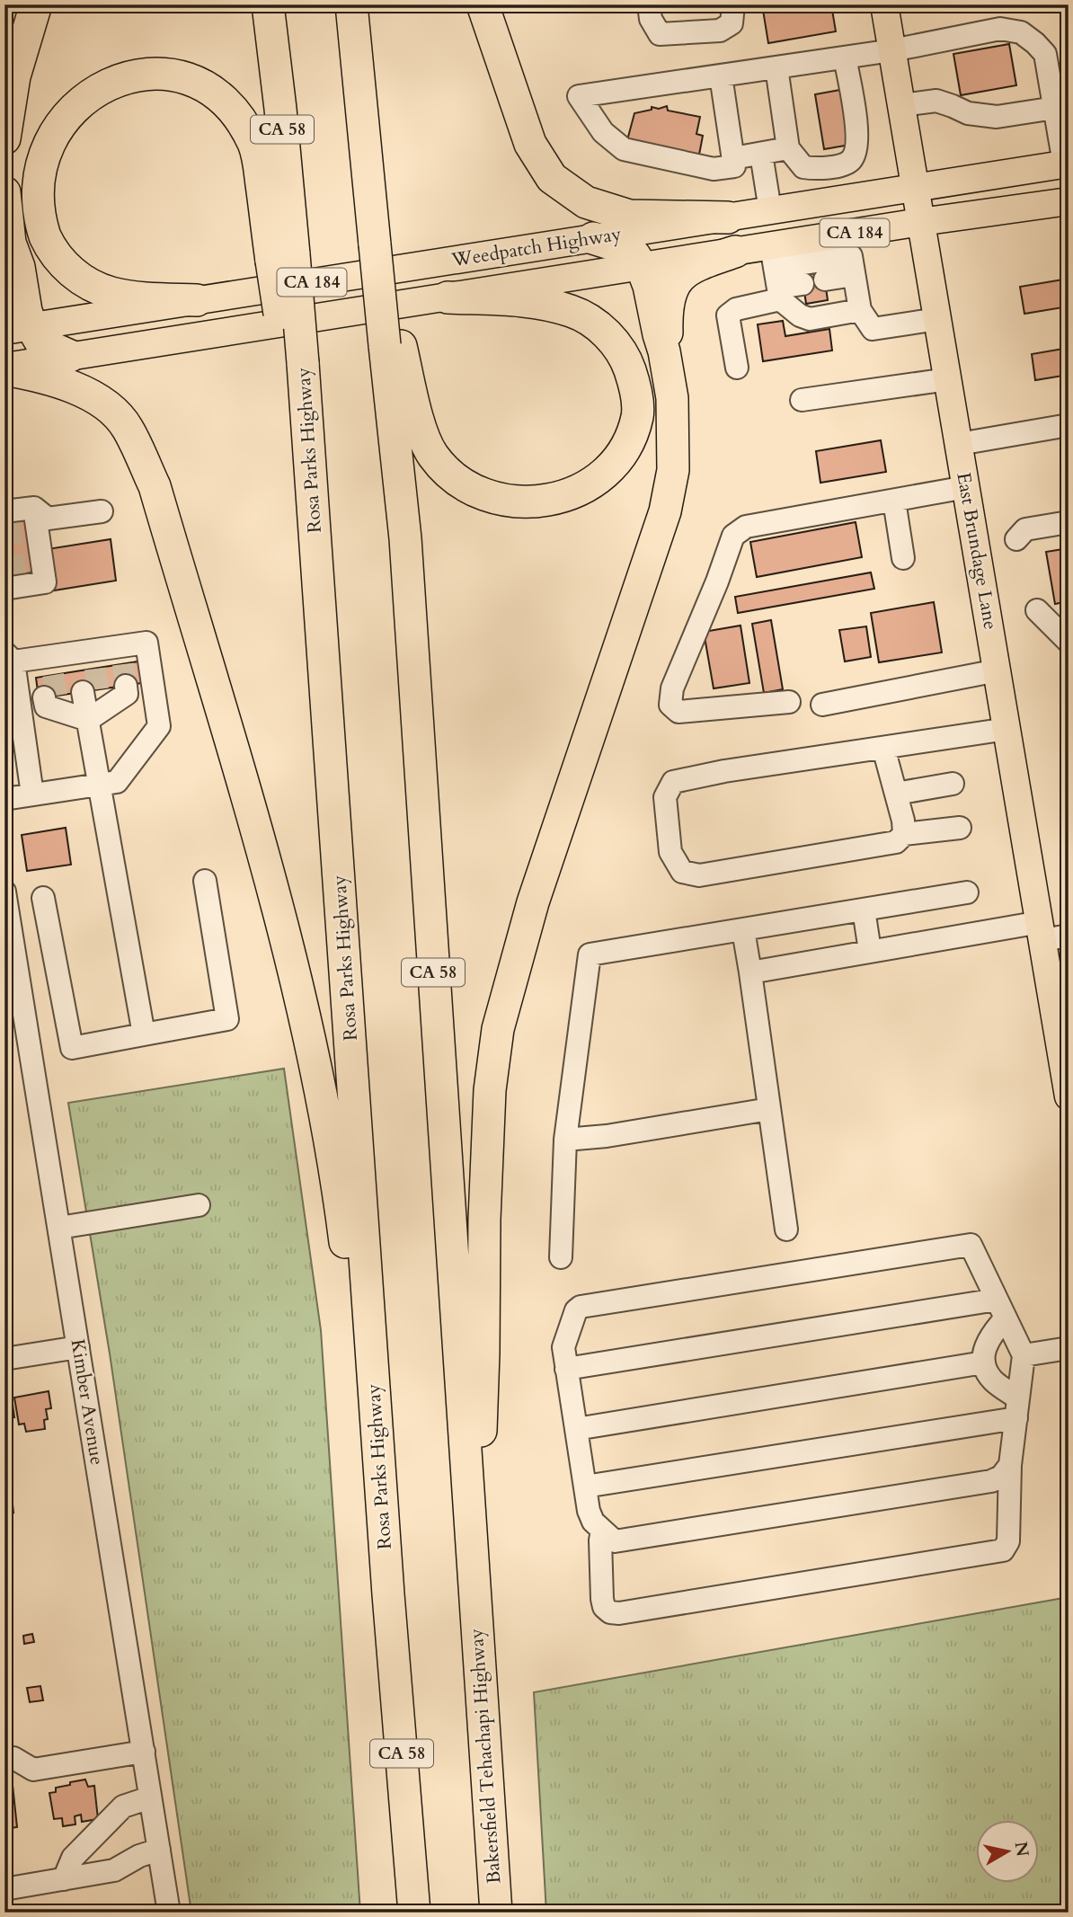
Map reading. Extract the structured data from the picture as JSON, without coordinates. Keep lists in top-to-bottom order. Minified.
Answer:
{"streets":{"highway":["CA 58","Rosa Parks Highway","Bakersfield Tehachapi Highway"],"main road":["CA 184","Weedpatch Highway","East Brundage Lane"],"street":["Kimber Avenue"]},"crossings":[["CA 58","Bakersfield Tehachapi Highway"],["Weedpatch Highway","East Brundage Lane"]],"north":"right"}
